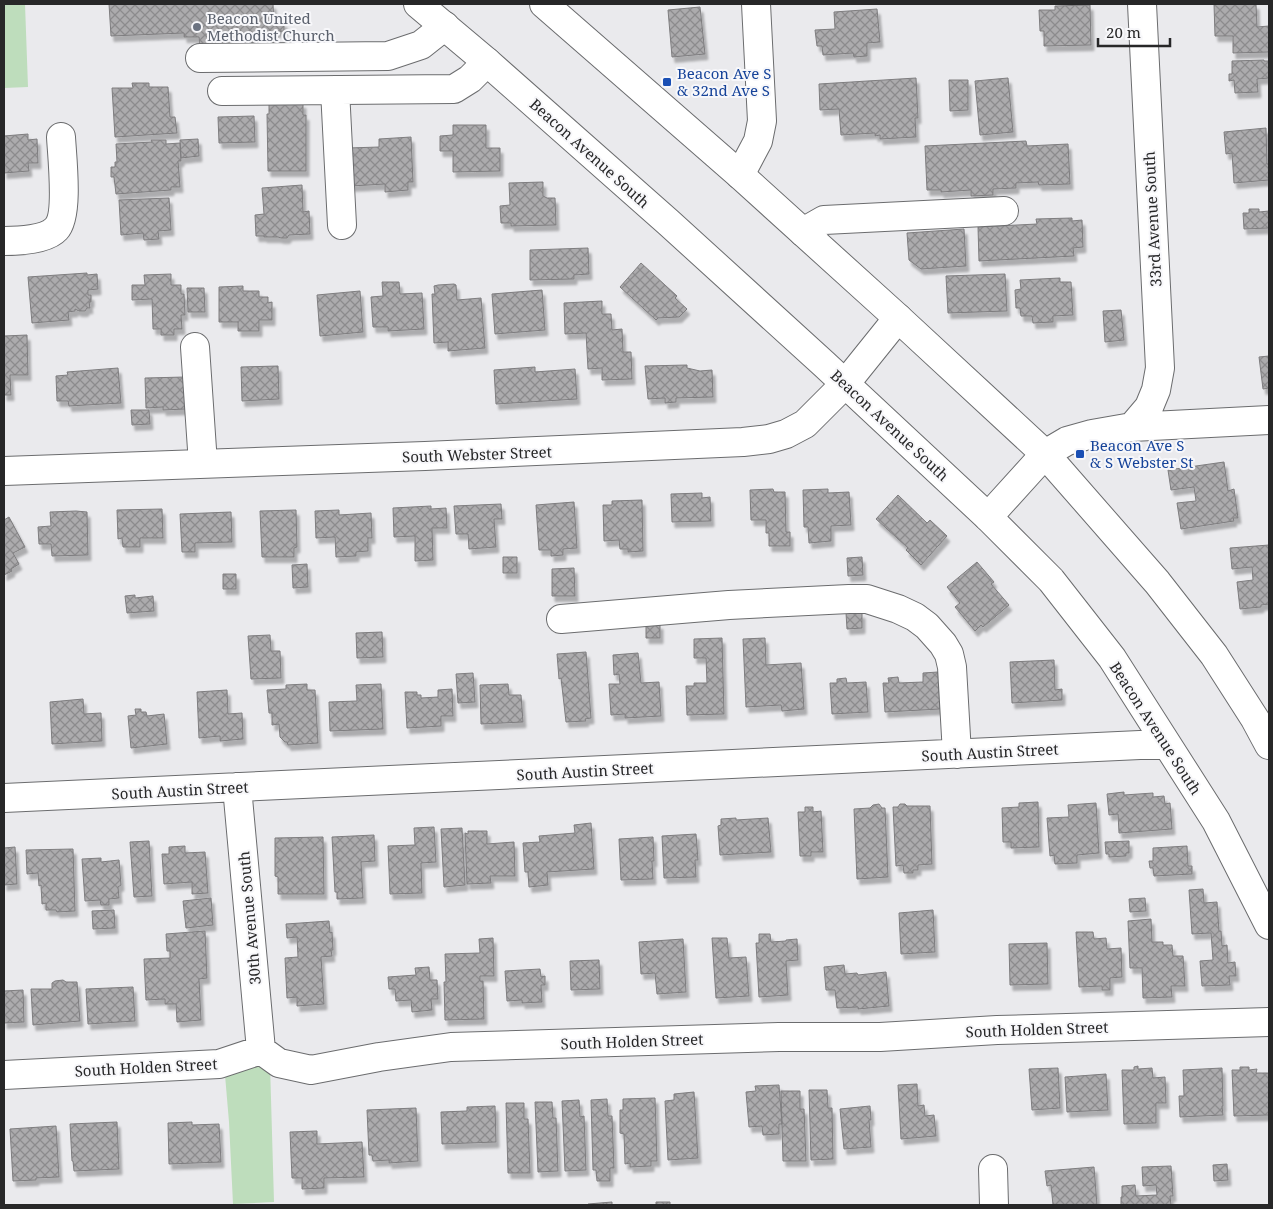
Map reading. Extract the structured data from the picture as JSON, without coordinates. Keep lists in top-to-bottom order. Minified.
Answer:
{"streets":{"street":["Beacon Avenue South","33rd Avenue South","South Webster Street","South Austin Street","30th Avenue South","South Holden Street"]},"crossings":[["Beacon Avenue South","South Webster Street"],["Beacon Avenue South","South Austin Street"],["South Austin Street","30th Avenue South"],["30th Avenue South","South Holden Street"]],"places":{"other":["Beacon United Methodist Church"],"transit":["Beacon Ave S & 32nd Ave S","Beacon Ave S & S Webster St"]},"scale_bar":"20 m"}
